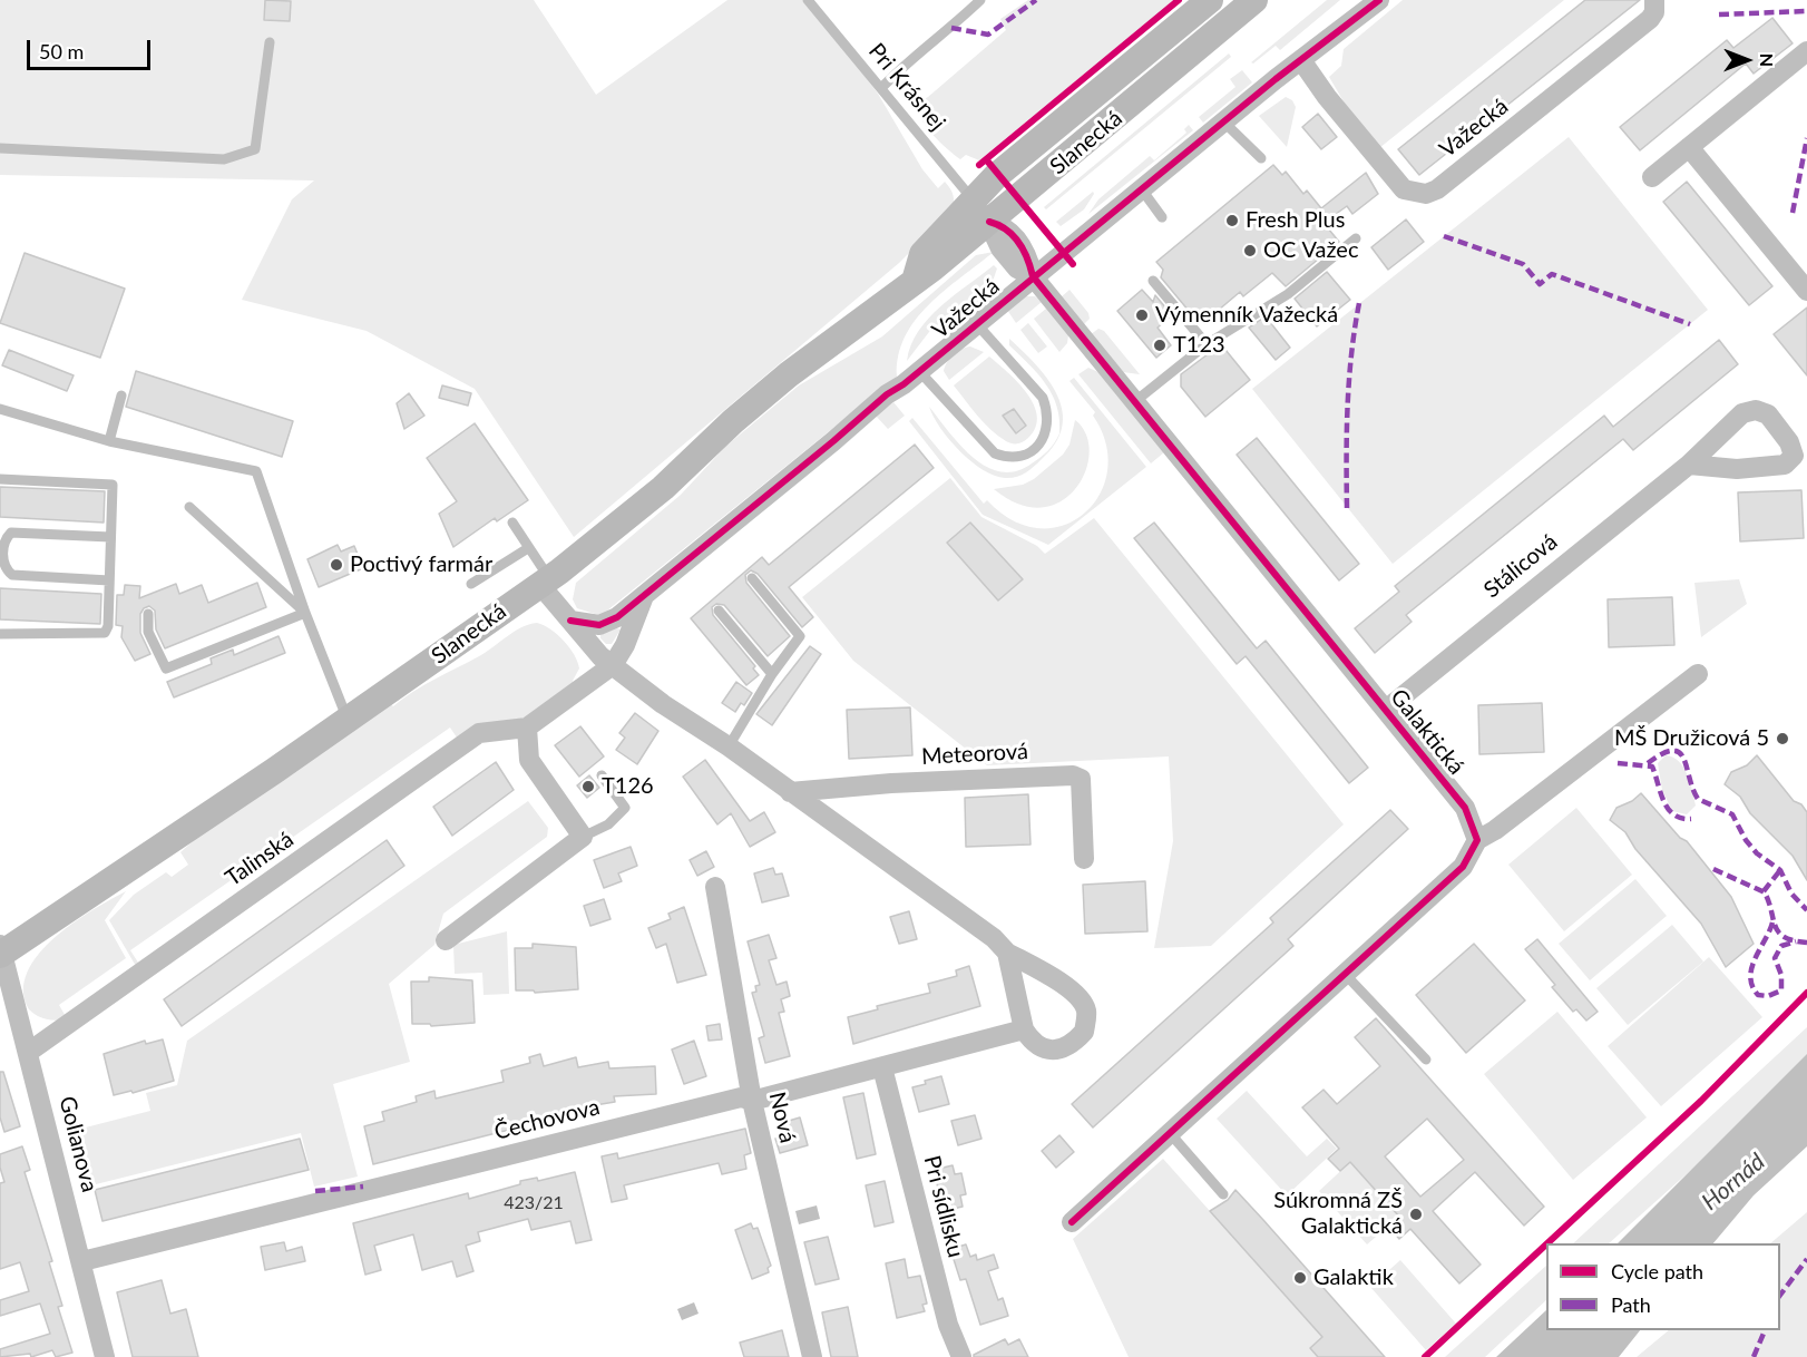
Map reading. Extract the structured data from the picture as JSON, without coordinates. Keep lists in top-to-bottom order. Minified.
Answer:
{"streets":{"main road":["Slanecká"],"street":["Važecká","Stálicová","Galaktická","Meteorová","Talinská","Nová","Čechovova","Golianova","Pri sídlisku"],"lane":["Pri Krásnej"]},"crossings":[["Pri Krásnej","Slanecká"],["Pri Krásnej","Galaktická"],["Važecká","Galaktická"],["Važecká","Talinská"],["Slanecká","Galaktická"],["Slanecká","Golianova"],["Stálicová","Galaktická"],["Talinská","Golianova"],["Nová","Čechovova"],["Čechovova","Golianova"],["Čechovova","Pri sídlisku"]],"water":["Hornád"],"places":["Fresh Plus","OC Važec","Výmenník Važecká","T123","Poctivý farmár","MŠ Družicová 5","T126","Súkromná ZŠ Galaktická","Galaktik"],"house_numbers":["423/21"],"legend":["Cycle path","Path"],"scale_bar":"50 m","north":"right"}
